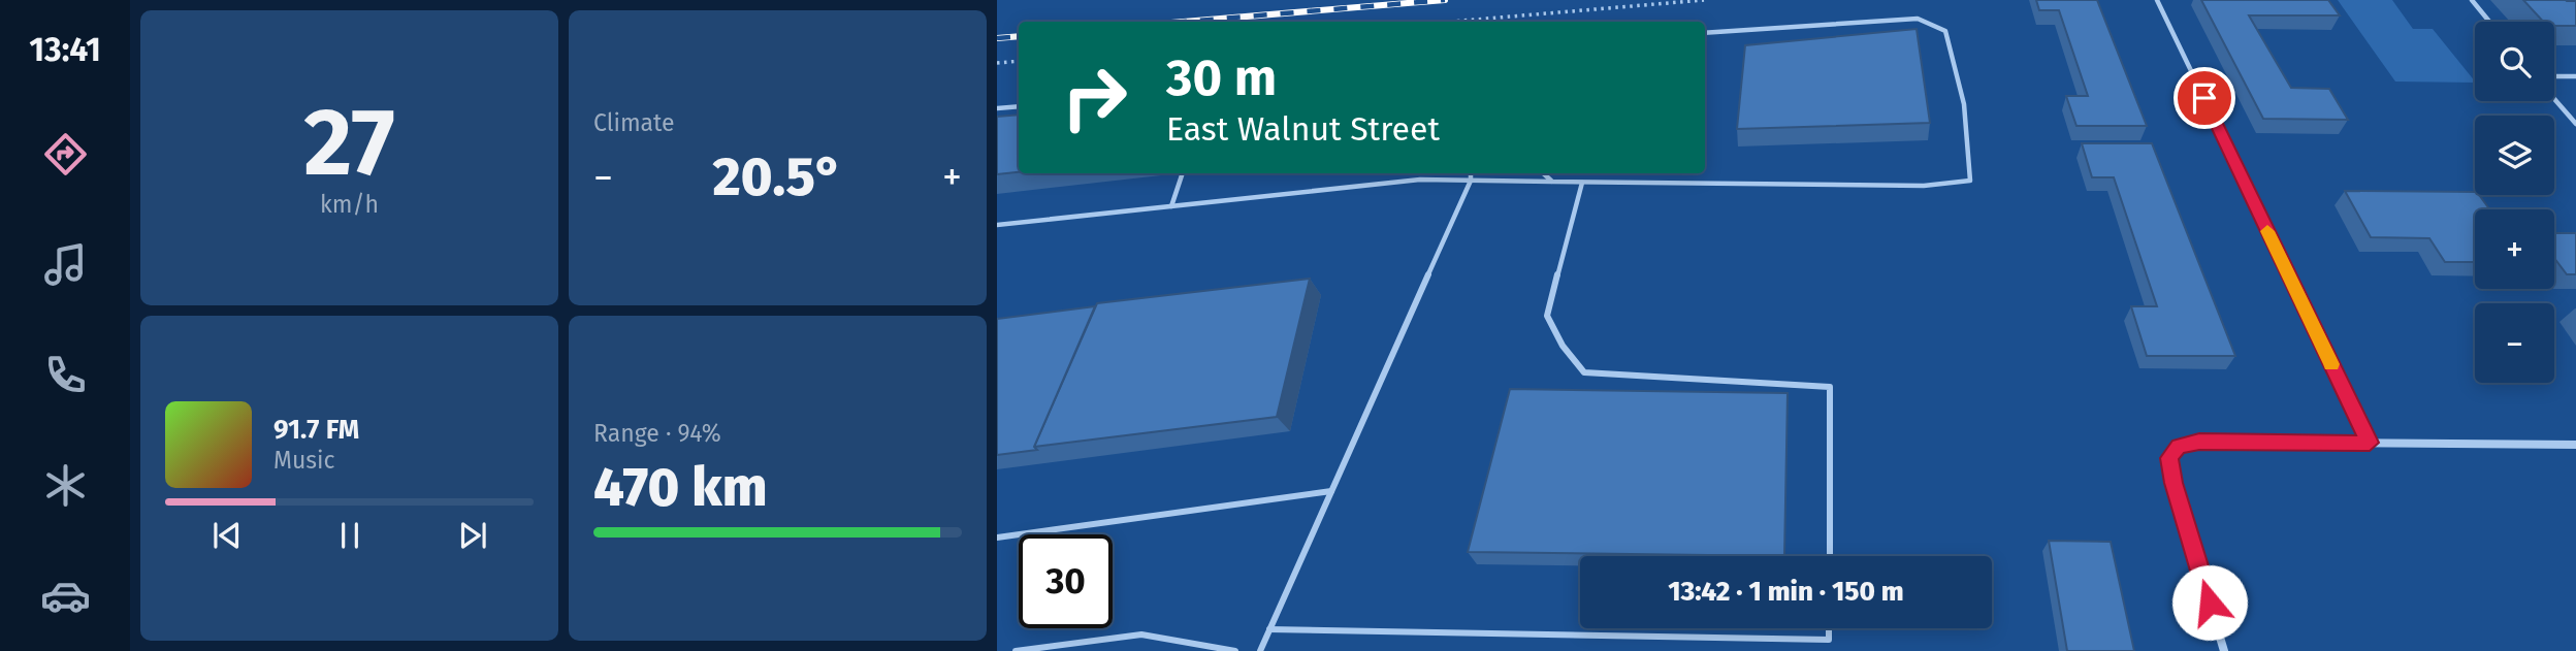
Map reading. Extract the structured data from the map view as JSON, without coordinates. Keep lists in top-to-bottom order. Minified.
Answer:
{"page":{"tabs":"13:41","tile":[["27","km/h"],"Climate",["Range · 94%","470 km"]],"map_buttons":["+","−"],"turn":["30 m","East Walnut Street"],"heat":["−","20.5°","+"],"song":["91.7 FM","Music"],"limit":"30","trip":"13:42 · 1 min · 150 m"}}
